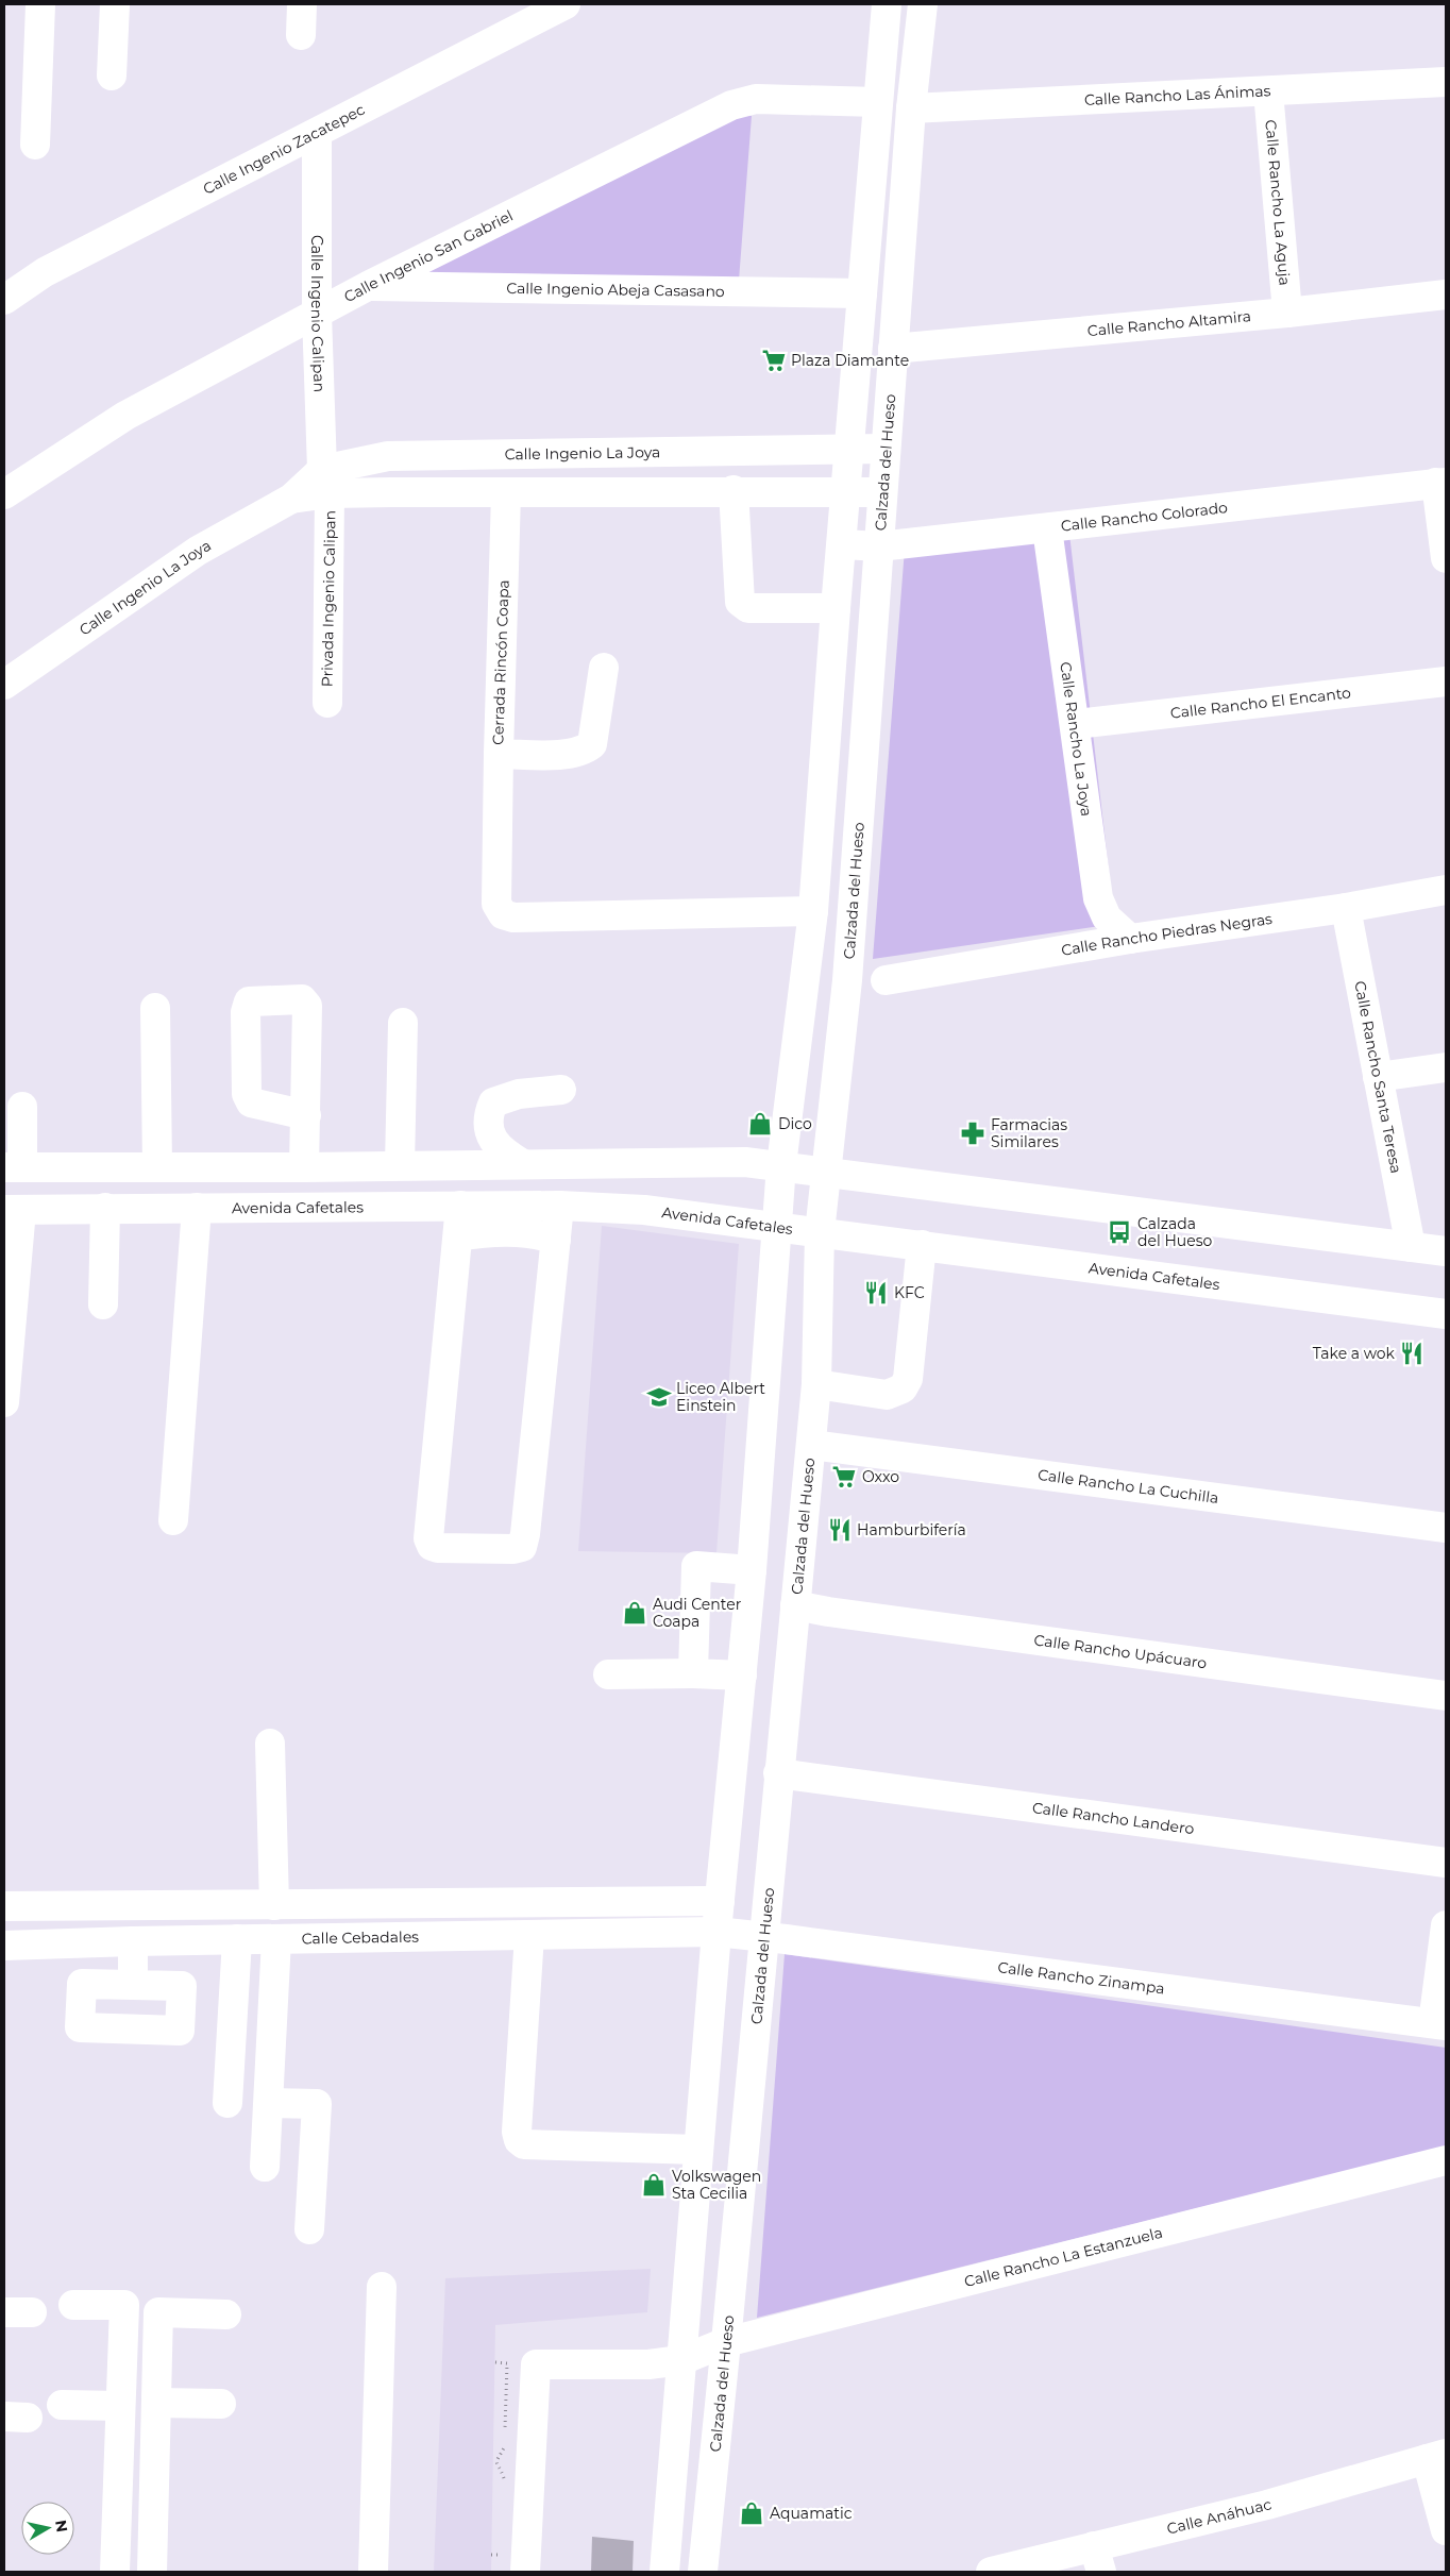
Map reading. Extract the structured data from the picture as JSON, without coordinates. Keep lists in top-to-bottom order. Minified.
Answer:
{"streets":{"street":["Calle Rancho Las Ánimas","Calle Ingenio Zacatepec","Calle Rancho La Aguja","Calle Ingenio San Gabriel","Calle Ingenio Abeja Casasano","Calle Ingenio Calipan","Calle Rancho Altamira","Calle Ingenio La Joya","Calzada del Hueso","Calle Rancho Colorado","Privada Ingenio Calipan","Cerrada Rincón Coapa","Calle Rancho El Encanto","Calle Rancho La Joya","Calle Rancho Piedras Negras","Calle Rancho Santa Teresa","Avenida Cafetales","Calle Rancho La Cuchilla","Calle Rancho Upácuaro","Calle Rancho Landero","Calle Cebadales","Calle Rancho Zinampa","Calle Rancho La Estanzuela","Calle Anáhuac"]},"crossings":[["Calle Rancho Las Ánimas","Calle Rancho La Aguja"],["Calle Rancho Las Ánimas","Calzada del Hueso"],["Calle Ingenio Zacatepec","Calle Ingenio Calipan"],["Calle Rancho La Aguja","Calle Rancho Altamira"],["Calle Ingenio San Gabriel","Calle Ingenio Abeja Casasano"],["Calle Ingenio San Gabriel","Calle Ingenio Calipan"],["Calle Ingenio Calipan","Calle Ingenio La Joya"],["Calle Ingenio Calipan","Privada Ingenio Calipan"],["Calle Rancho Altamira","Calzada del Hueso"],["Calle Ingenio La Joya","Calzada del Hueso"],["Calle Ingenio La Joya","Privada Ingenio Calipan"],["Calzada del Hueso","Calle Rancho Colorado"],["Calzada del Hueso","Avenida Cafetales"],["Calzada del Hueso","Calle Rancho La Cuchilla"],["Calzada del Hueso","Calle Rancho Upácuaro"],["Calzada del Hueso","Calle Rancho Landero"],["Calzada del Hueso","Calle Rancho Zinampa"],["Calzada del Hueso","Calle Rancho La Estanzuela"],["Calle Rancho Colorado","Calle Rancho La Joya"],["Calle Rancho El Encanto","Calle Rancho La Joya"],["Calle Rancho La Joya","Calle Rancho Piedras Negras"],["Calle Rancho Piedras Negras","Calle Rancho Santa Teresa"],["Calle Cebadales","Calle Rancho Zinampa"]],"places":{"supermarket":["Plaza Diamante","Oxxo"],"shop":["Dico","Audi Center Coapa","Volkswagen Sta Cecilia","Aquamatic"],"pharmacy":["Farmacias Similares"],"bus stop":["Calzada del Hueso"],"restaurant":["KFC","Take a wok","Hamburbifería"],"school or university":["Liceo Albert Einstein"]},"north":"right"}
